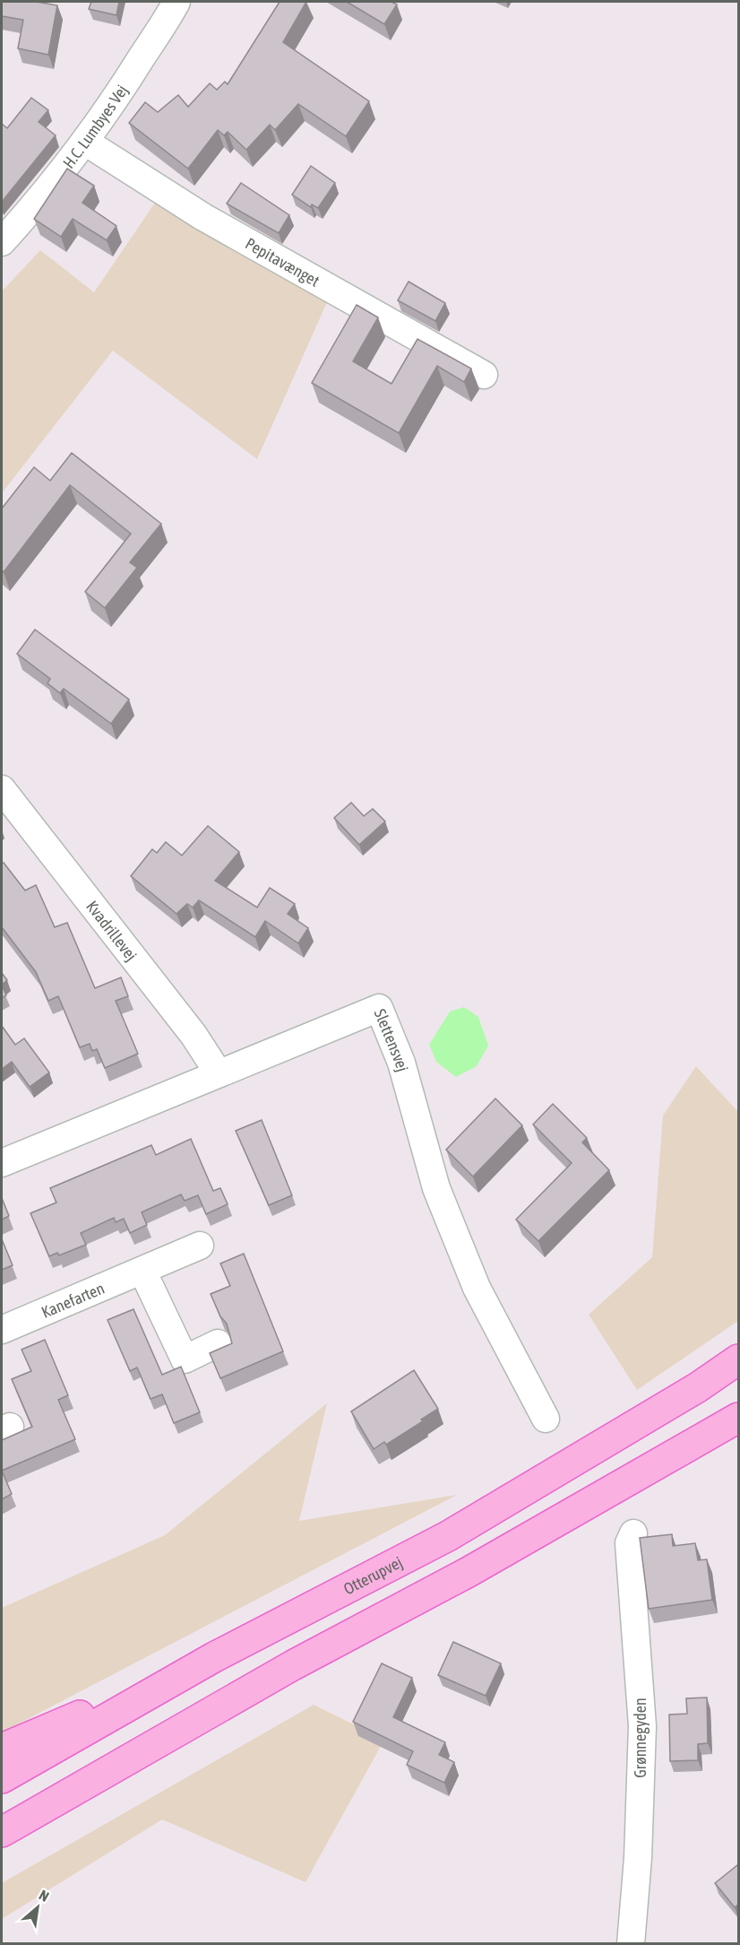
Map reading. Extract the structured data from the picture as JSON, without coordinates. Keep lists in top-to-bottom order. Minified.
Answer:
{"streets":{"main road":["Otterupvej"],"street":["H.C. Lumbyes Vej","Pepitavænget","Kvadrillevej","Slettensvej","Kanefarten","Grønnegyden"]},"crossings":[["H.C. Lumbyes Vej","Pepitavænget"],["Kvadrillevej","Slettensvej"]],"north":"top right"}
